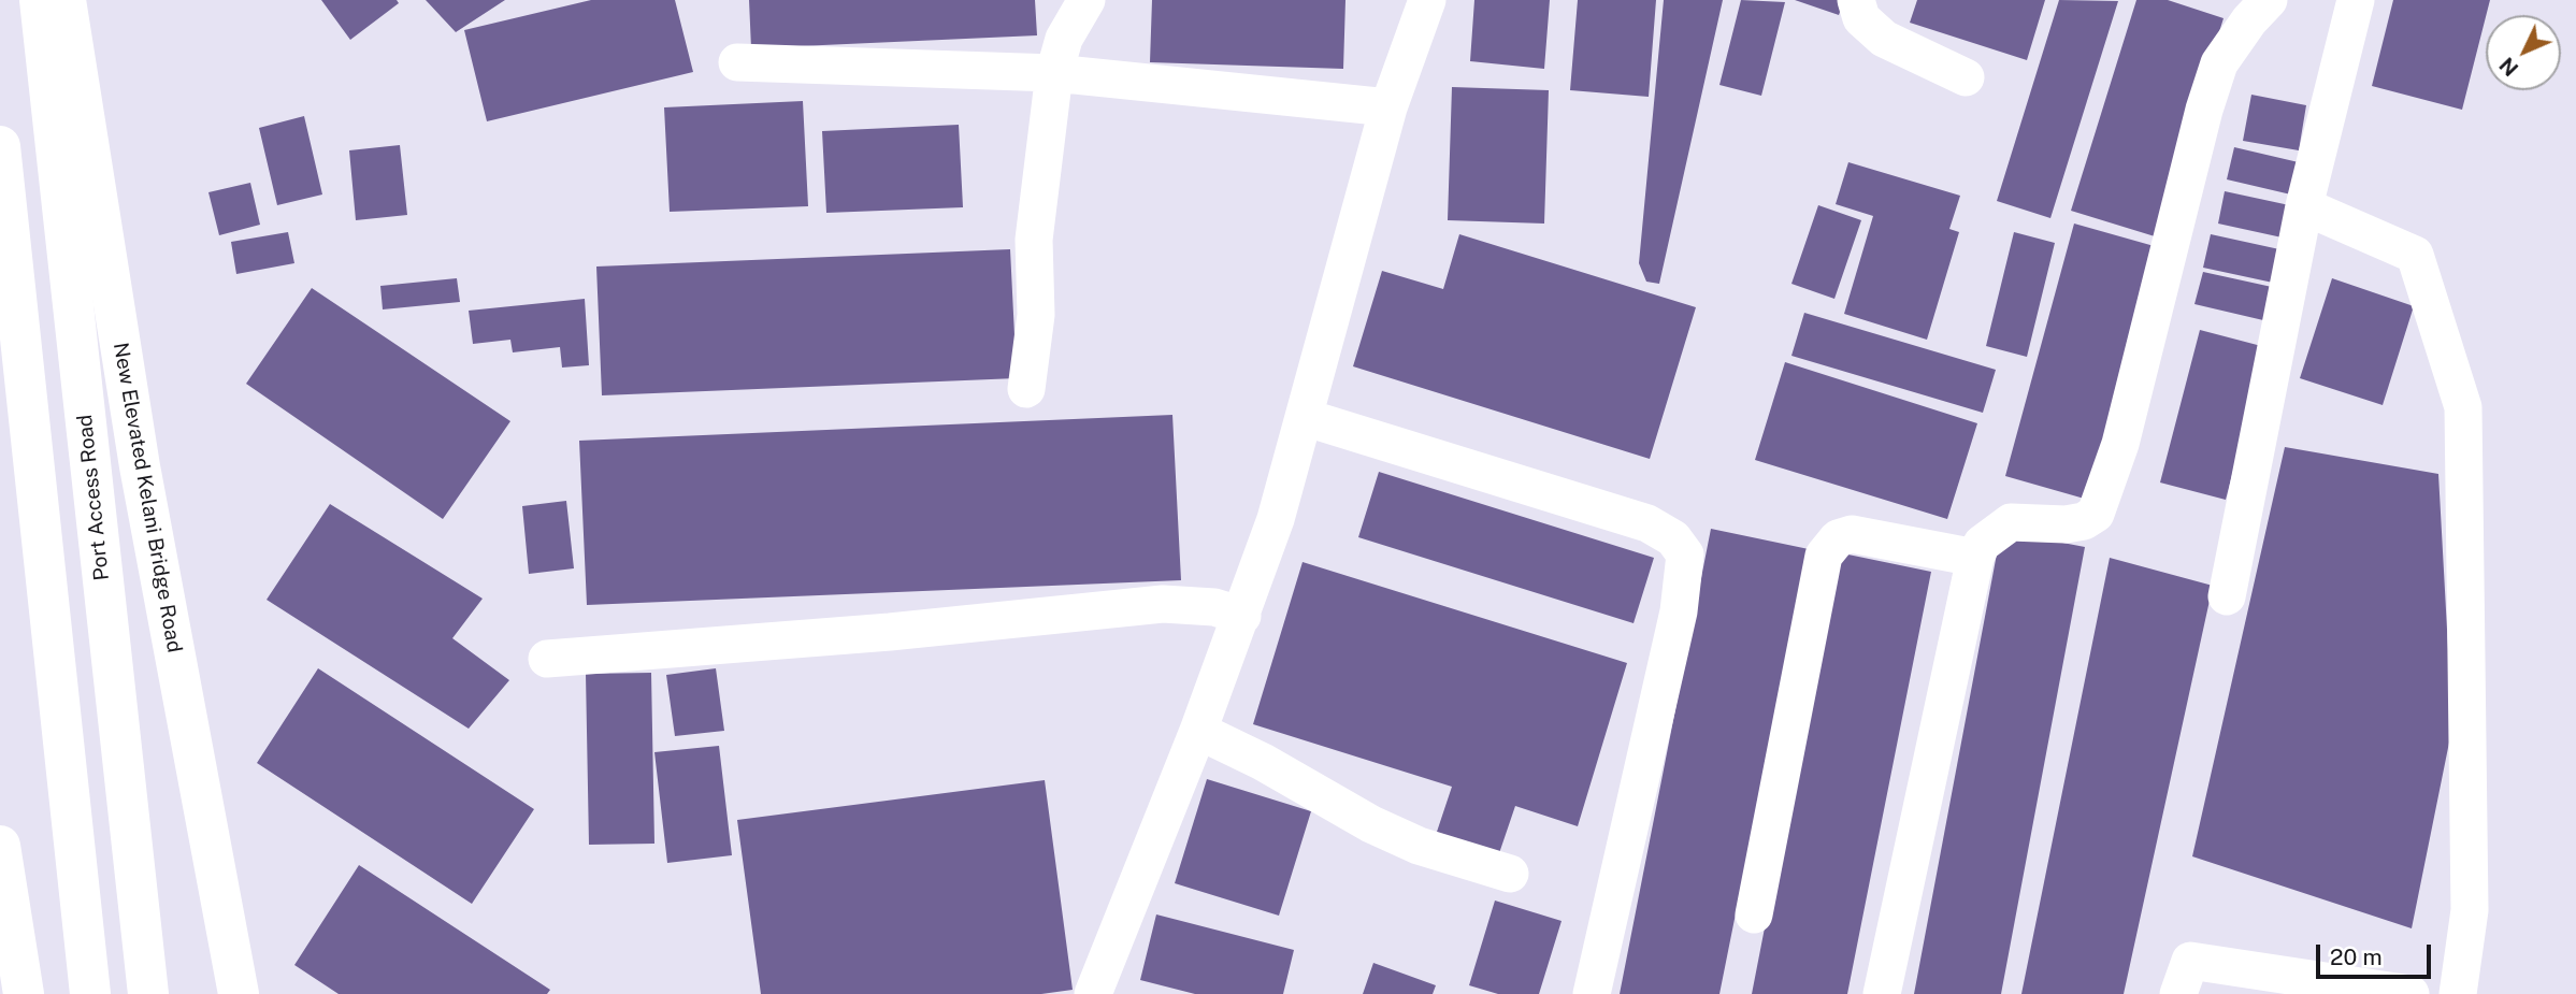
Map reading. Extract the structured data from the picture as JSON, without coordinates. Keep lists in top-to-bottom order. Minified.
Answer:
{"streets":{"main road":["Port Access Road","New Elevated Kelani Bridge Road"]},"scale_bar":"20 m","north":"bottom left"}
